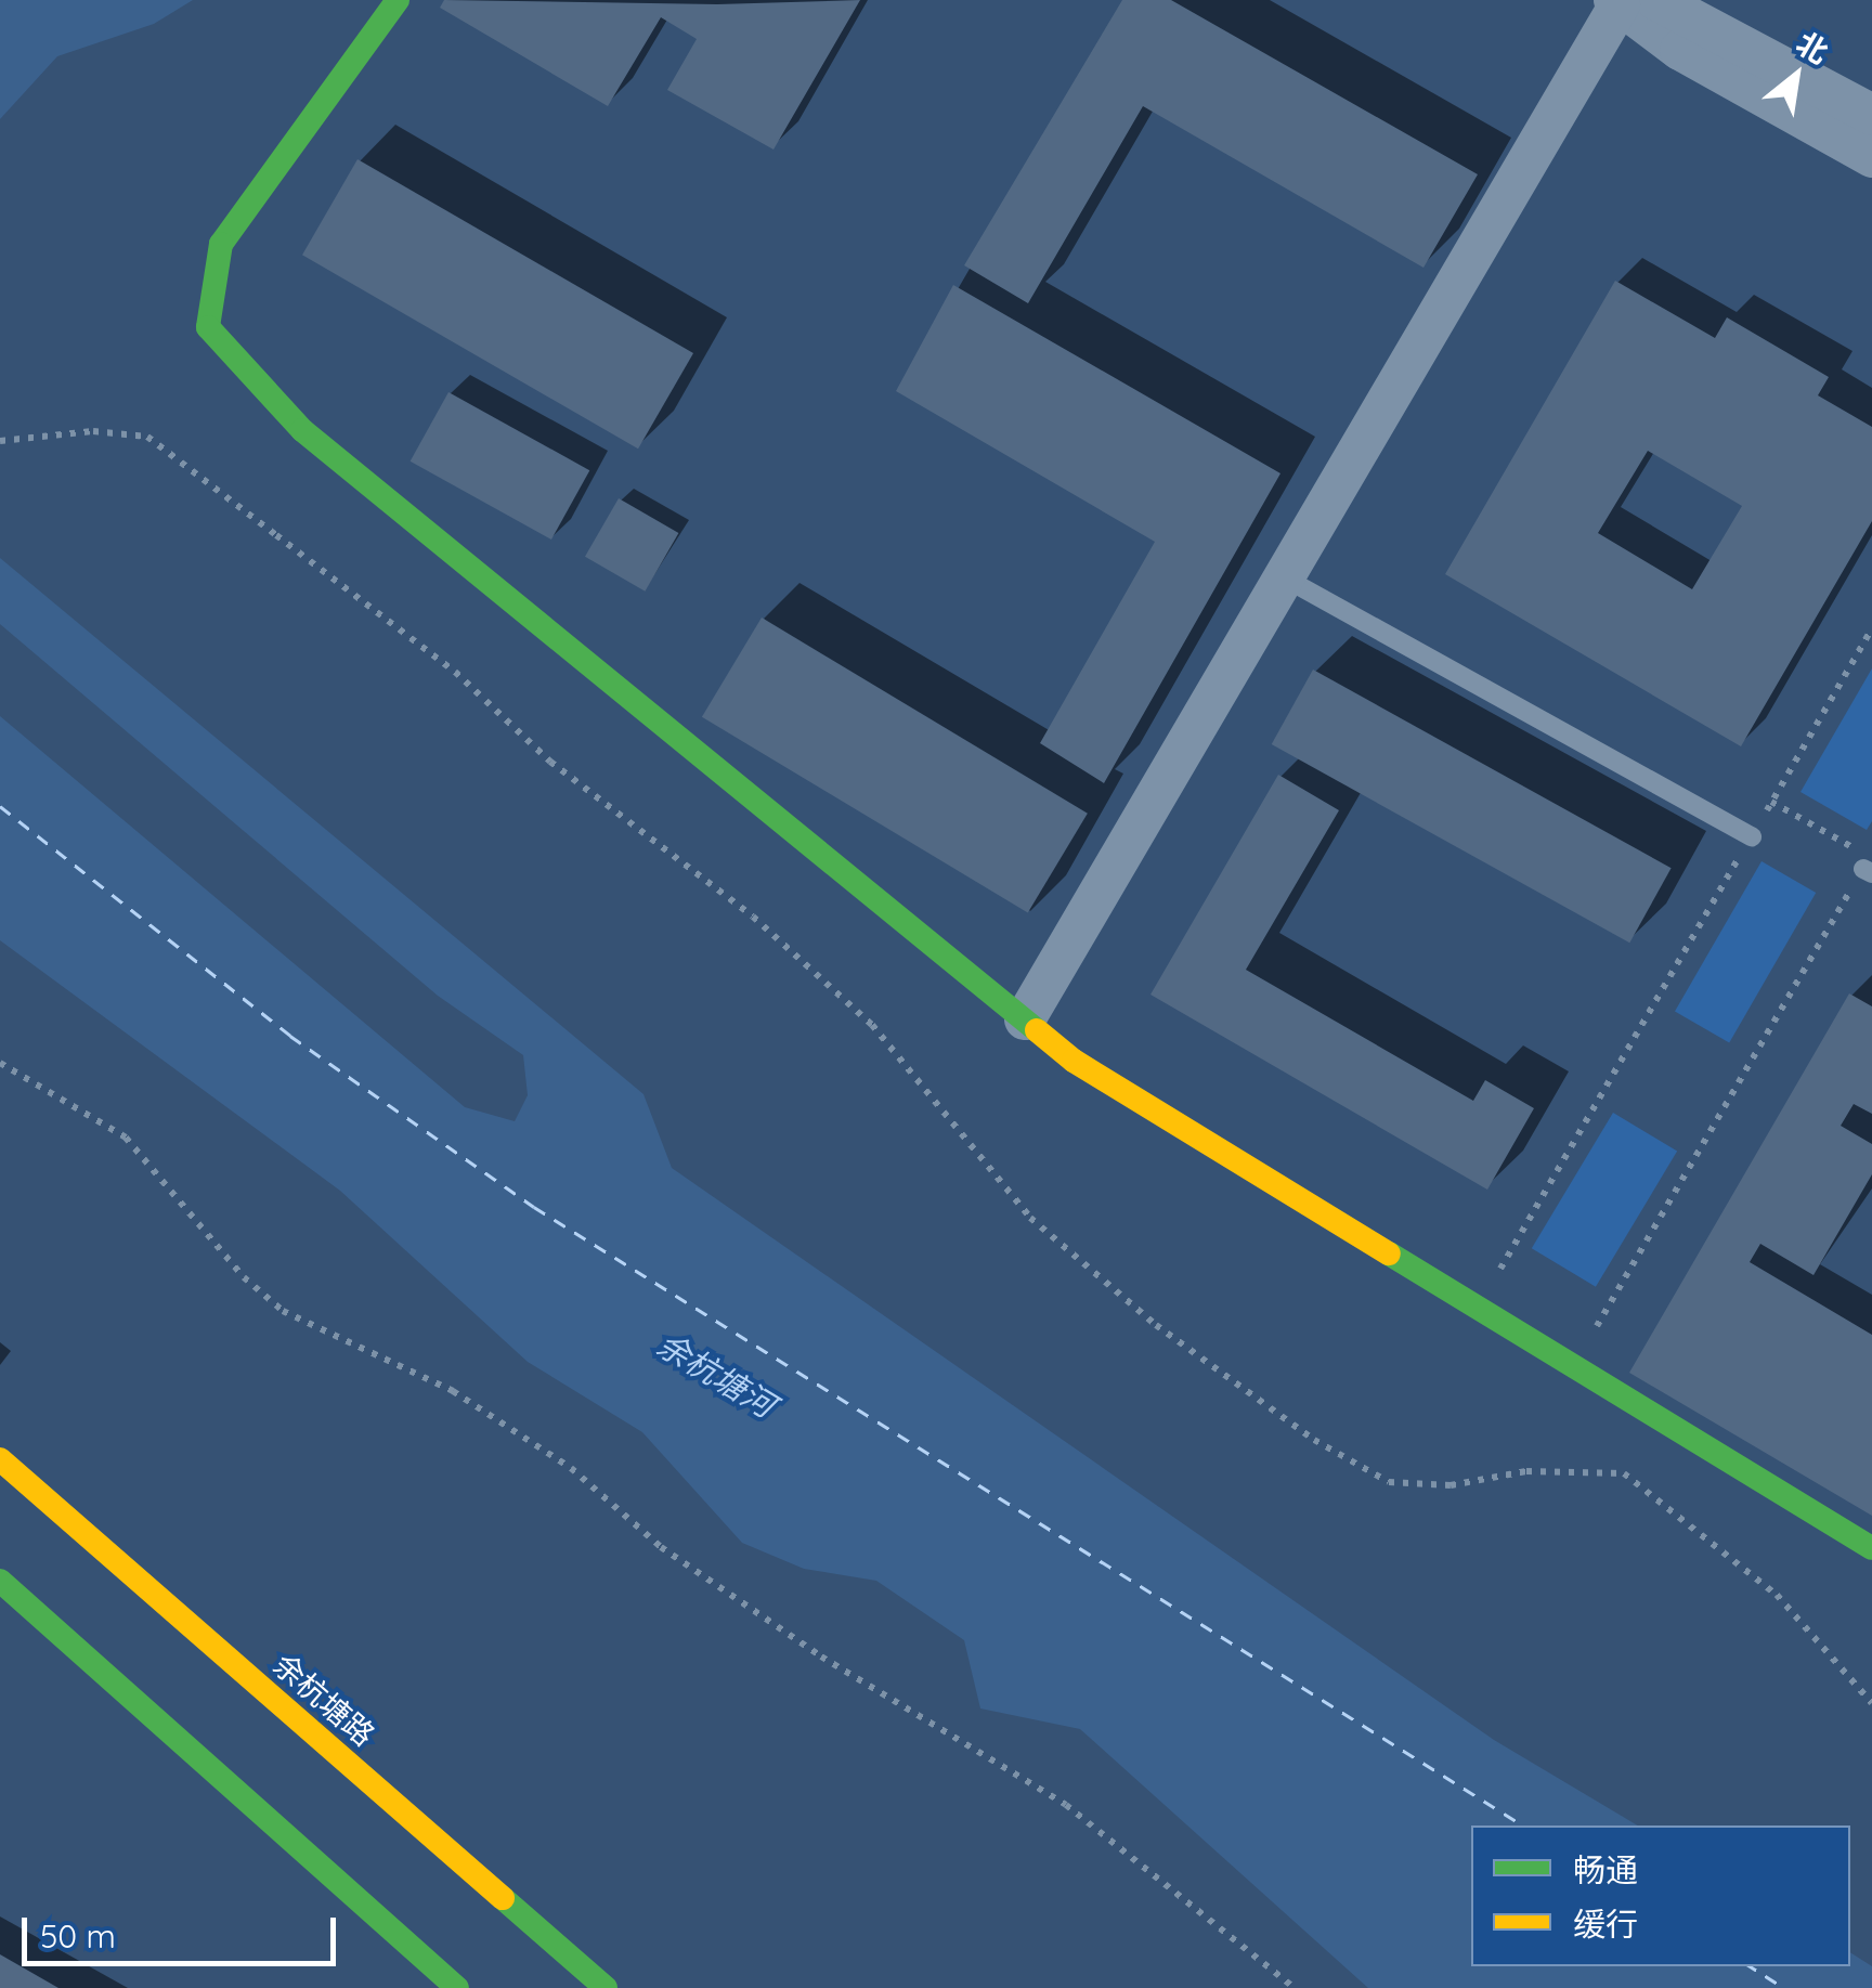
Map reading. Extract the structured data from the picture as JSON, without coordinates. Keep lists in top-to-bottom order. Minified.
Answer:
{"streets":{"street":["余杭塘路"]},"water":["余杭塘河"],"legend":["畅通","缓行"],"scale_bar":"50 m","north":"top right"}
